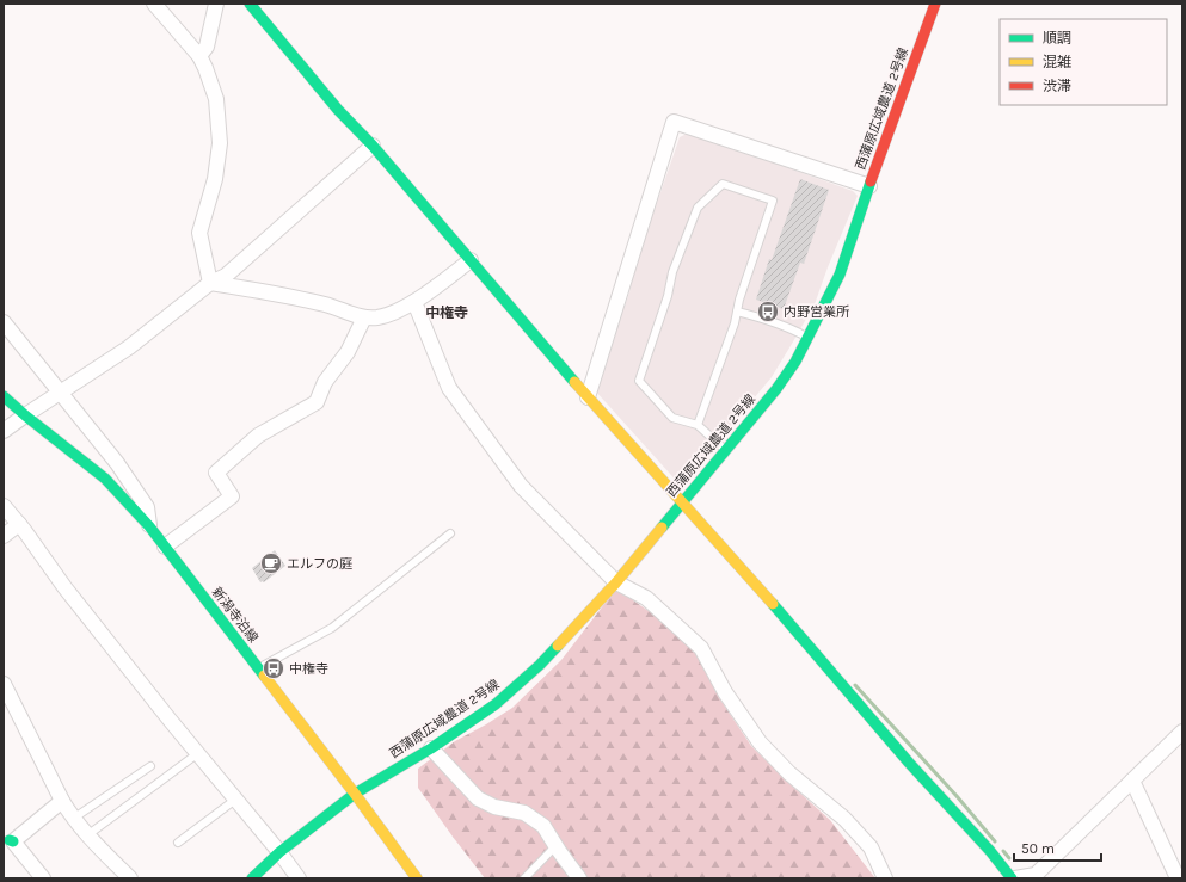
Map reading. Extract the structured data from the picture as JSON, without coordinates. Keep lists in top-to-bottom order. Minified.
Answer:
{"streets":{"street":["西蒲原広域農道 2号線","新潟寺泊線"]},"crossings":[["西蒲原広域農道 2号線","新潟寺泊線"]],"districts":["中権寺"],"places":{"bus stop":["内野営業所","中権寺"],"cafe":["エルフの庭"]},"legend":["順調","混雑","渋滞"],"scale_bar":"50 m"}
